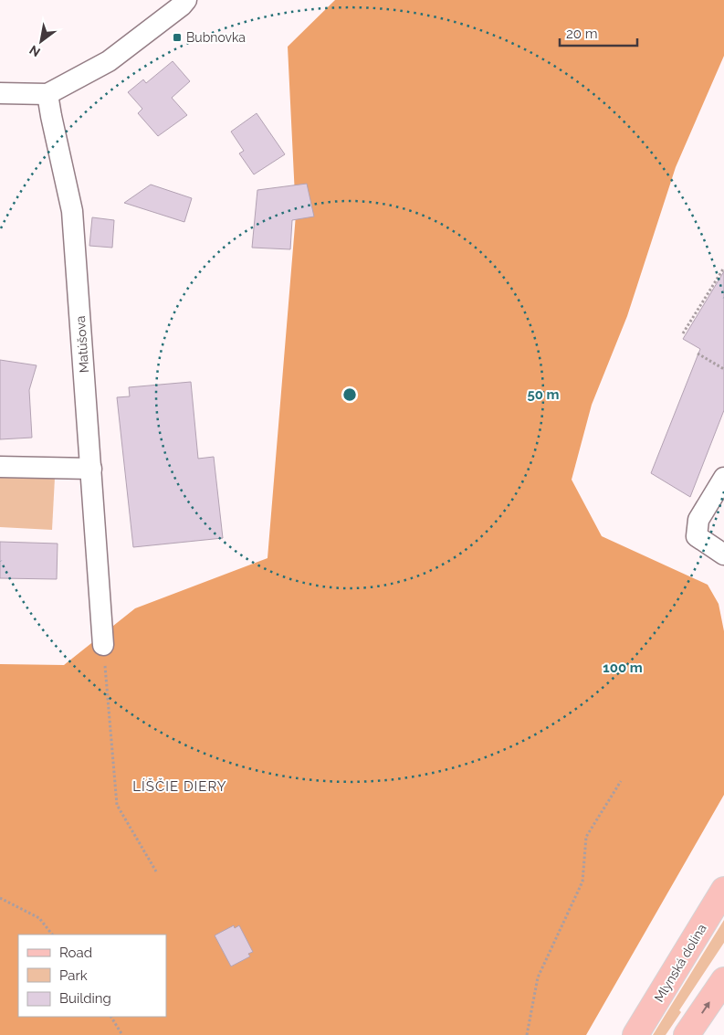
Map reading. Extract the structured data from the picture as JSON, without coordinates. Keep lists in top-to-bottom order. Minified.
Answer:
{"streets":{"main road":["Mlynská dolina"],"street":["Matúšova"]},"districts":["LÍŠČIE DIERY"],"places":{"transit":["Bubnovka"]},"legend":["Road","Park","Building"],"scale_bar":"20 m","north":"bottom left","rings":["50 m","100 m"]}
